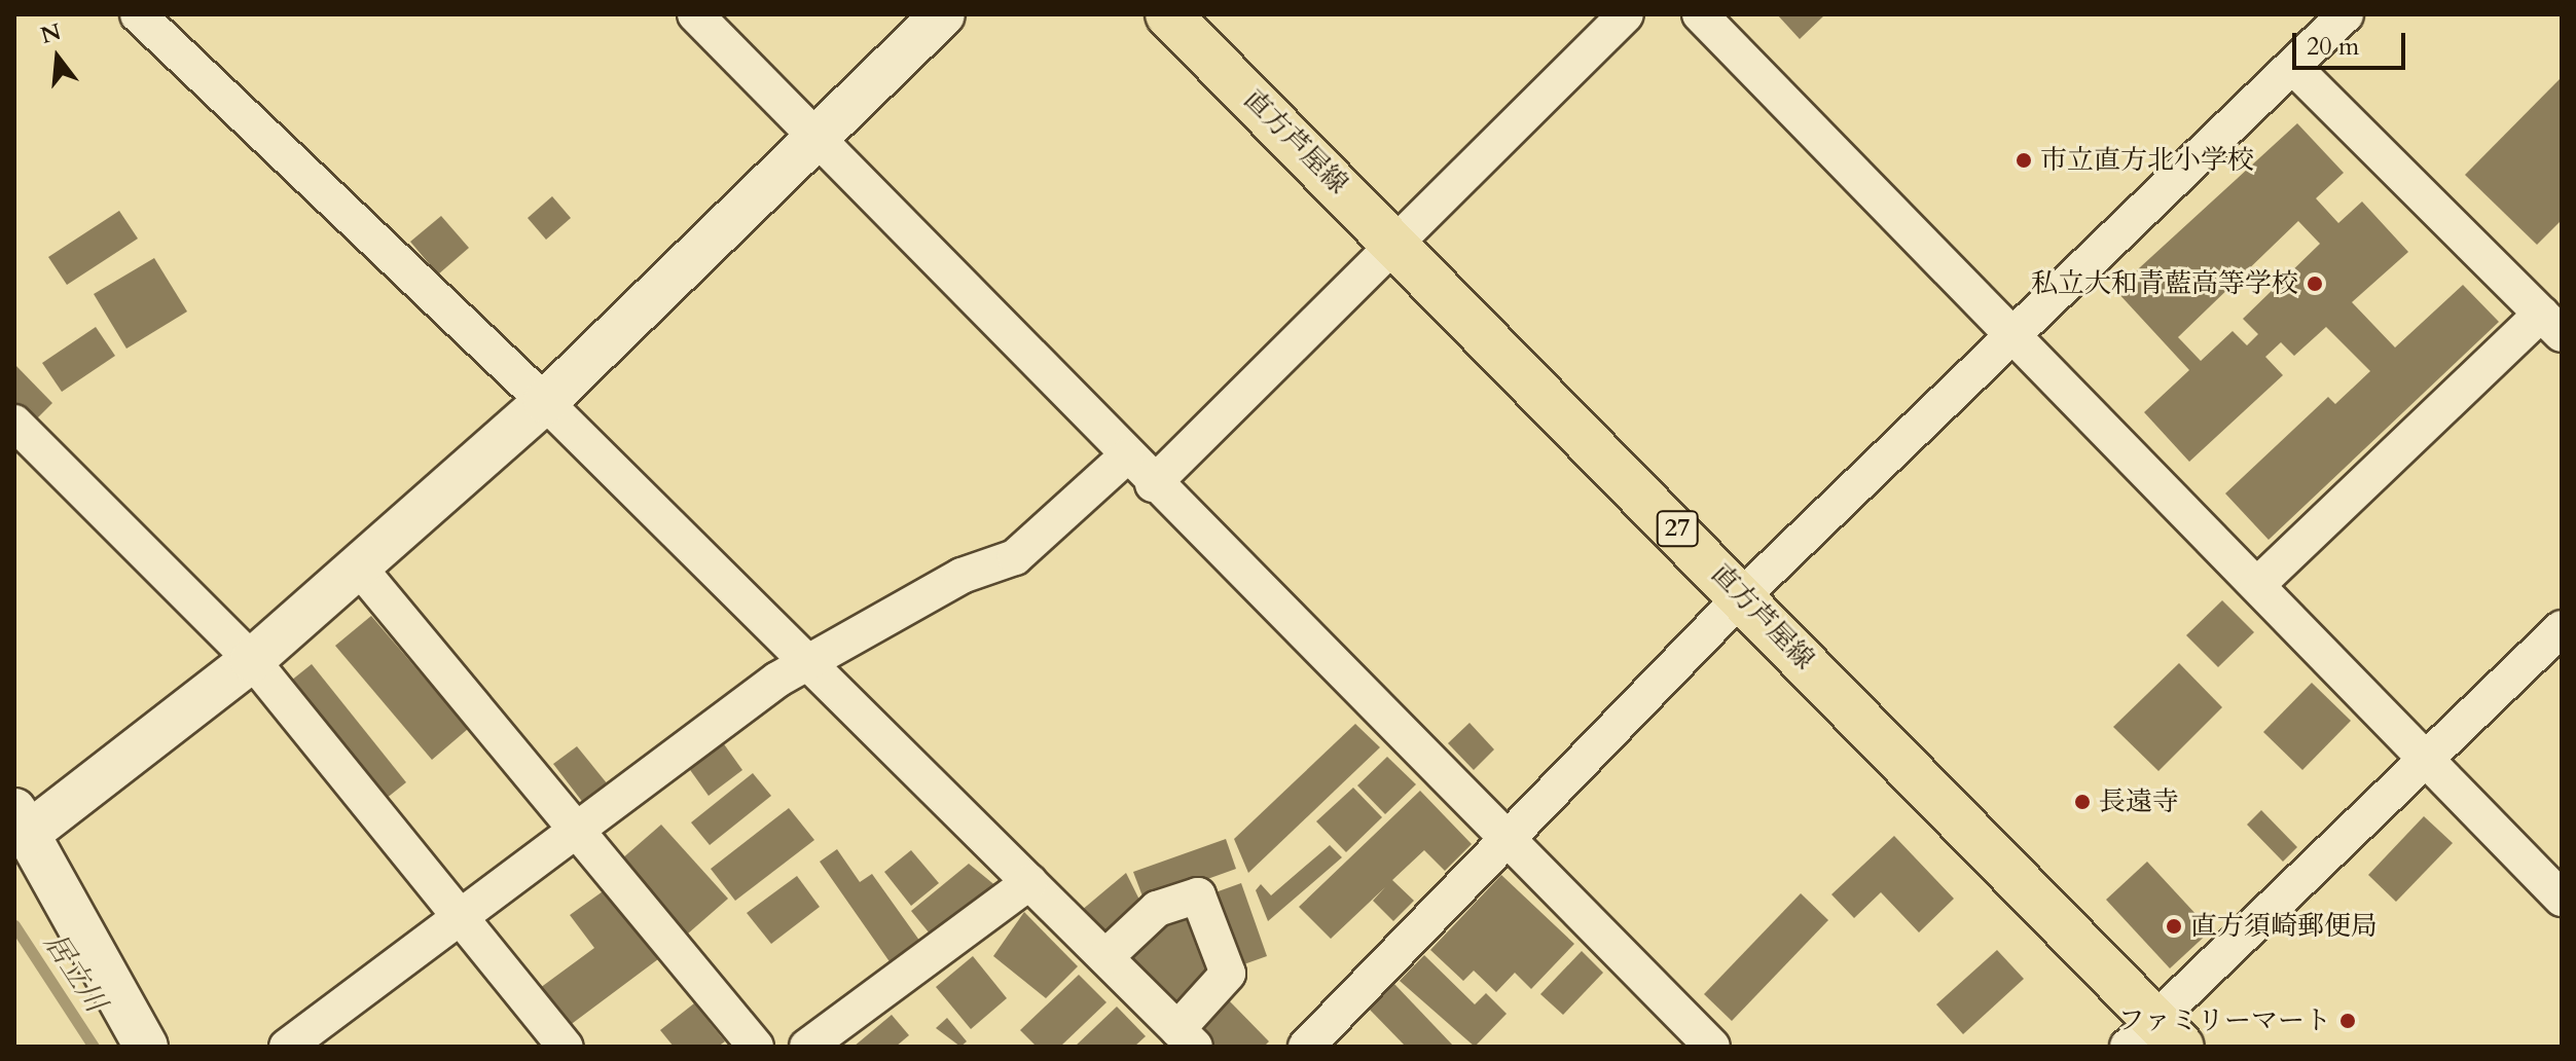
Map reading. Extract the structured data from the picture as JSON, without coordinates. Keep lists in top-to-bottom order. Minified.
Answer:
{"streets":{"main road":["直方芦屋線","27"]},"water":["居立川"],"places":["市立直方北小学校","私立大和青藍高等学校","長遠寺","直方須崎郵便局","ファミリーマート"],"scale_bar":"20 m","north":"top"}
